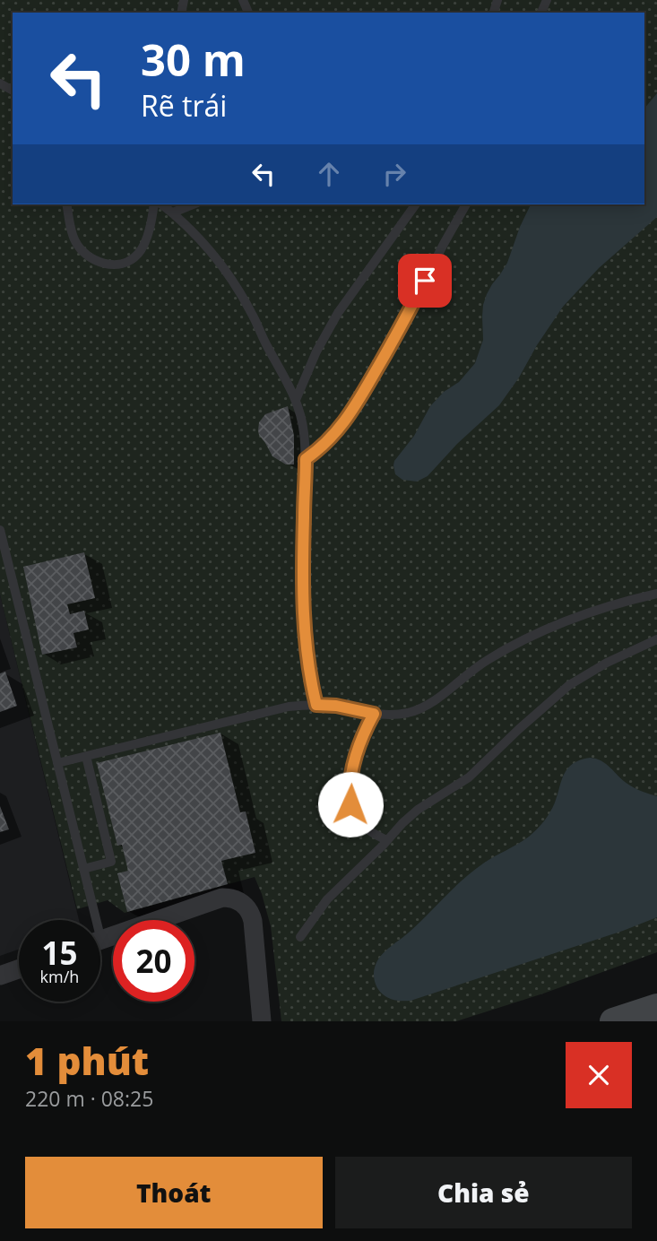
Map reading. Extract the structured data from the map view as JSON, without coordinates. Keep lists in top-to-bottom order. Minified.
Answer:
{"page":{"turn":["30 m","Rẽ trái"],"speed":"15 km/h","limit":"20","heading":["1 phút","220 m · 08:25"],"buttons":["Thoát","Chia sẻ"]}}
